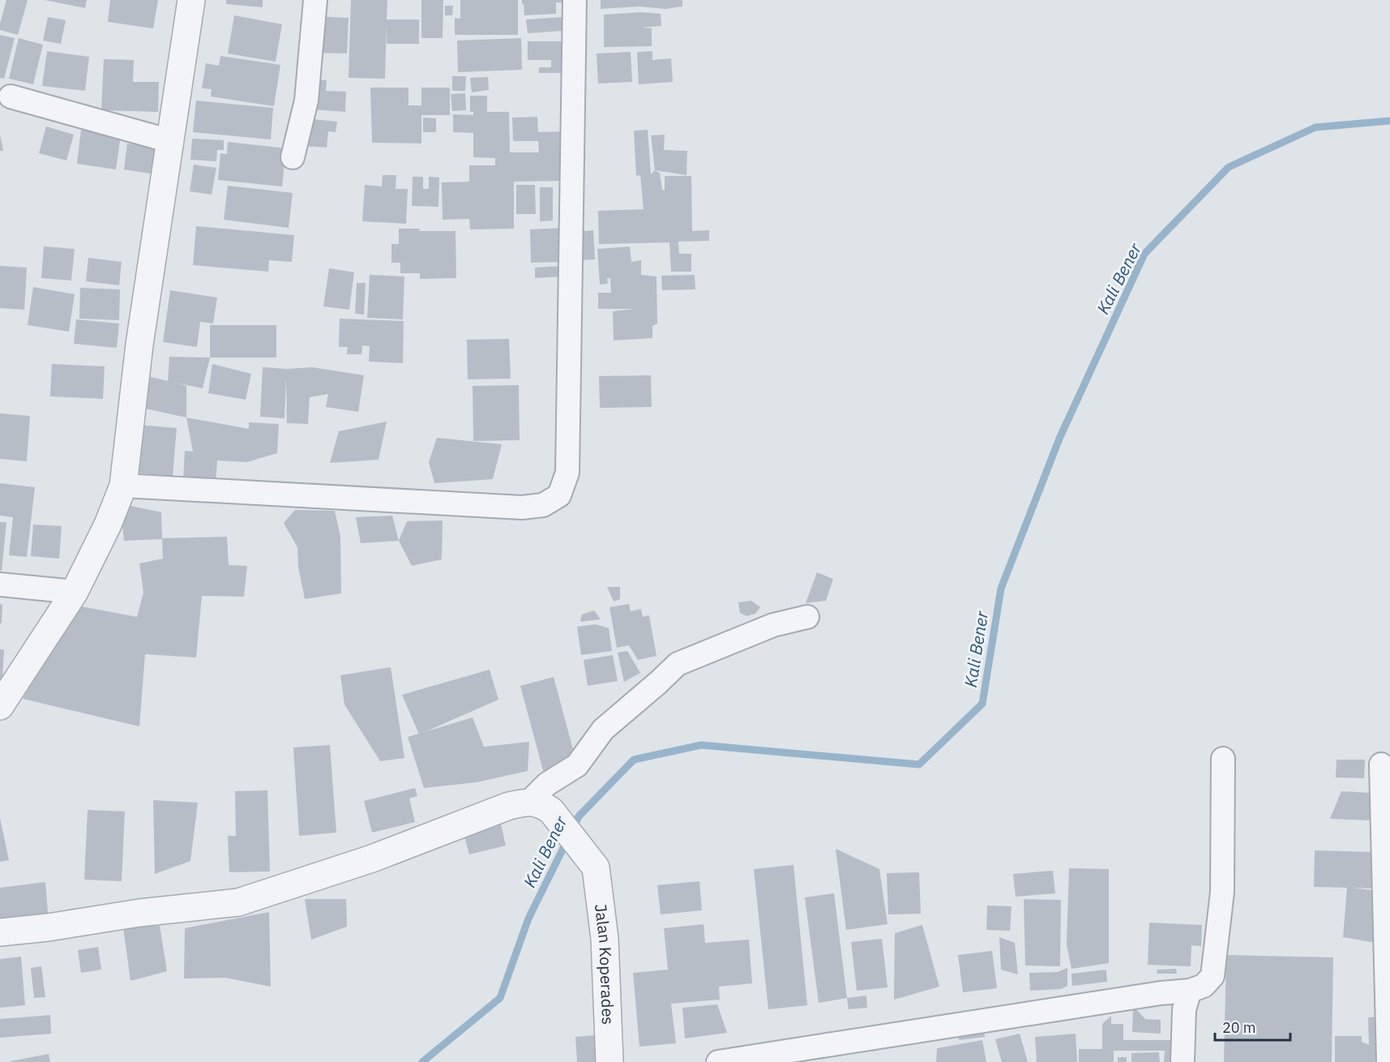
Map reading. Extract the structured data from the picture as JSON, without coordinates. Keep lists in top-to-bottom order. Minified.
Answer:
{"streets":{"street":["Jalan Koperades"]},"water":["Kali Bener"],"scale_bar":"20 m"}
